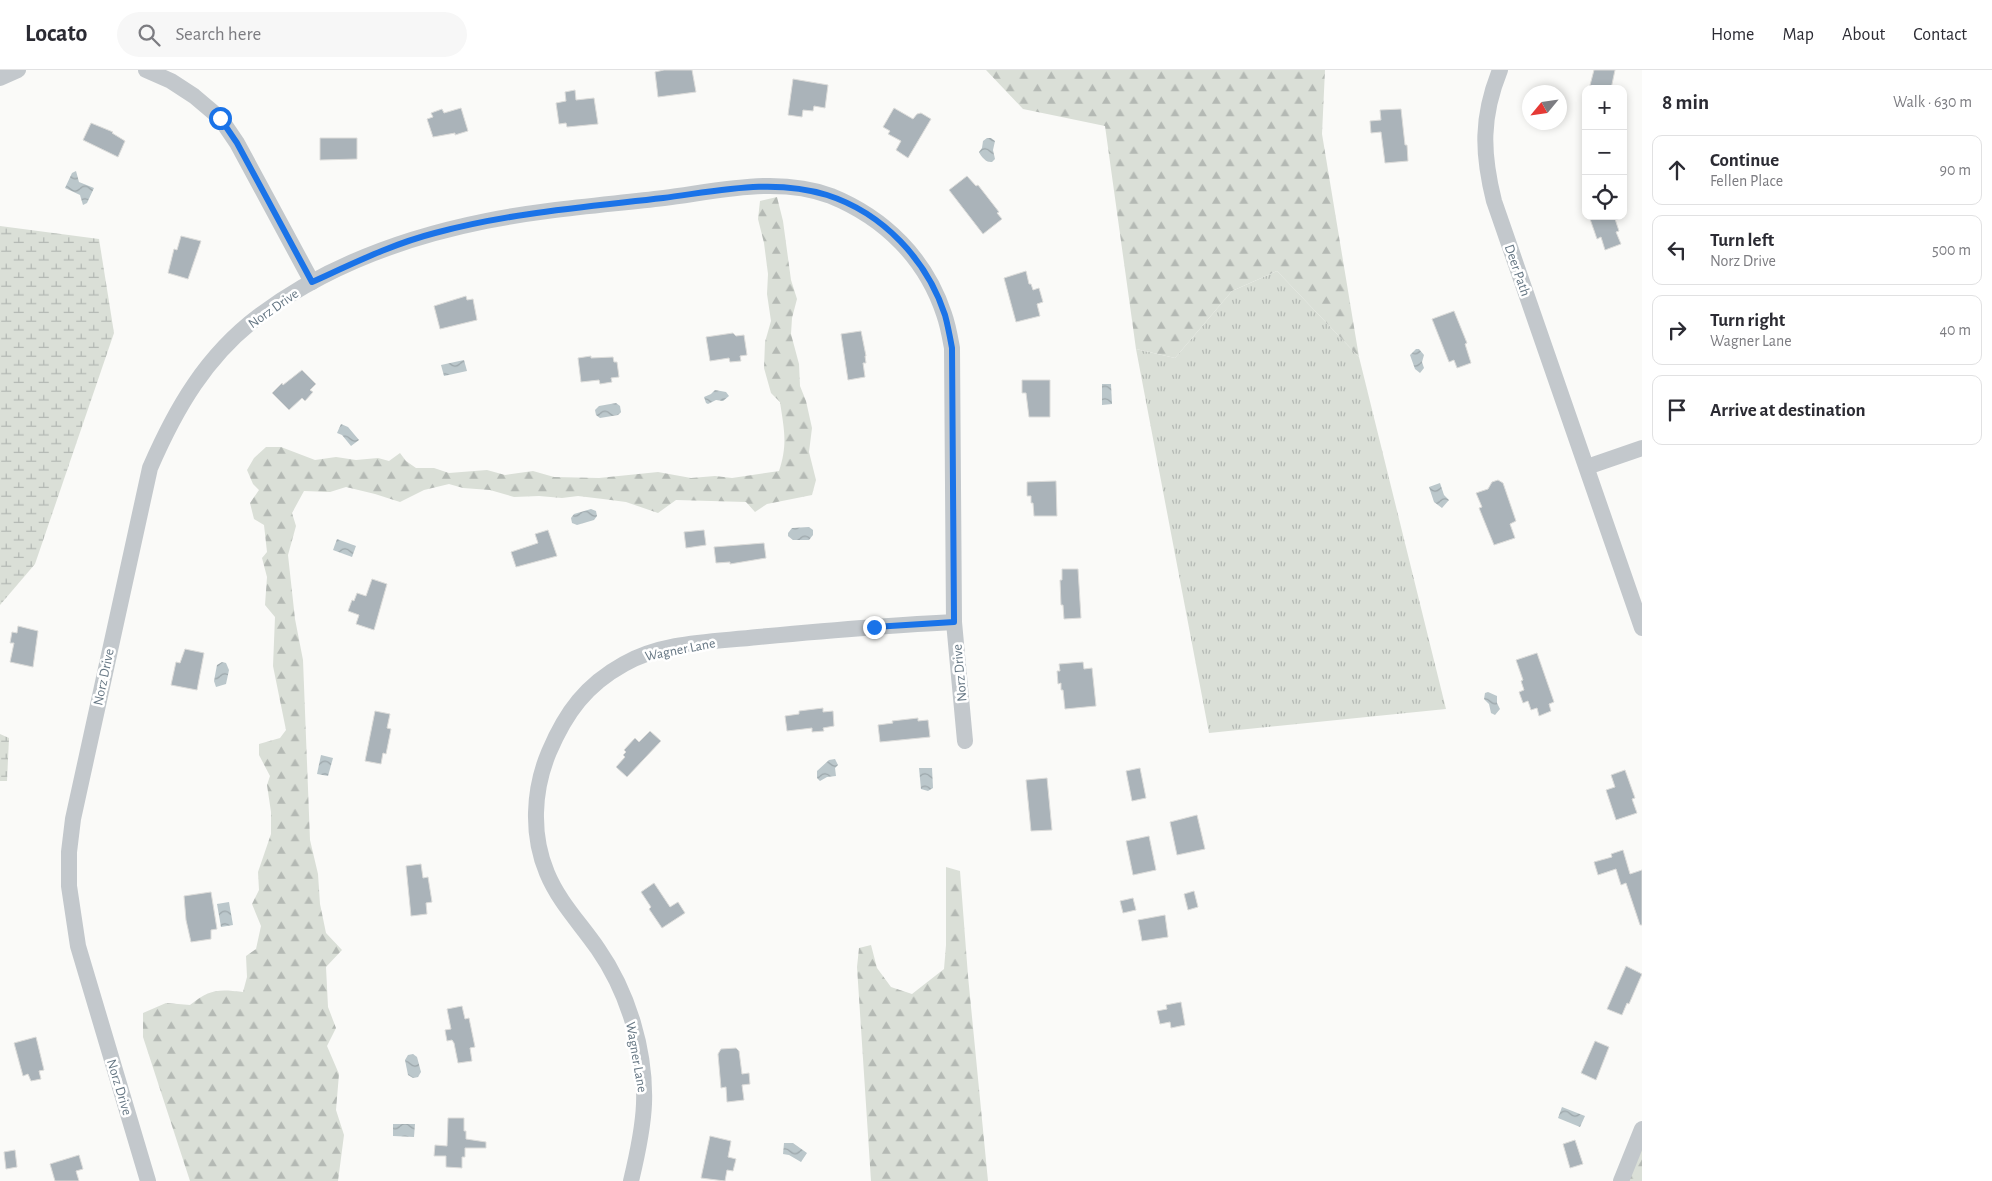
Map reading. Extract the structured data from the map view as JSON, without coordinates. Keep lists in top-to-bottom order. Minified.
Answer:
{"streets":{"street":["Deer Path","Norz Drive","Wagner Lane"]},"crossings":[["Norz Drive","Wagner Lane"]],"north":"bottom left","page":{"header":"Locato","search":"Search here","nav":["Home","Map","About","Contact"],"heading":["8 min","Walk · 630 m"],"map_buttons":["+","−"],"list":[["Continue","Fellen Place","90 m"],["Turn left","Norz Drive","500 m"],["Turn right","Wagner Lane","40 m"],"Arrive at destination"]}}
